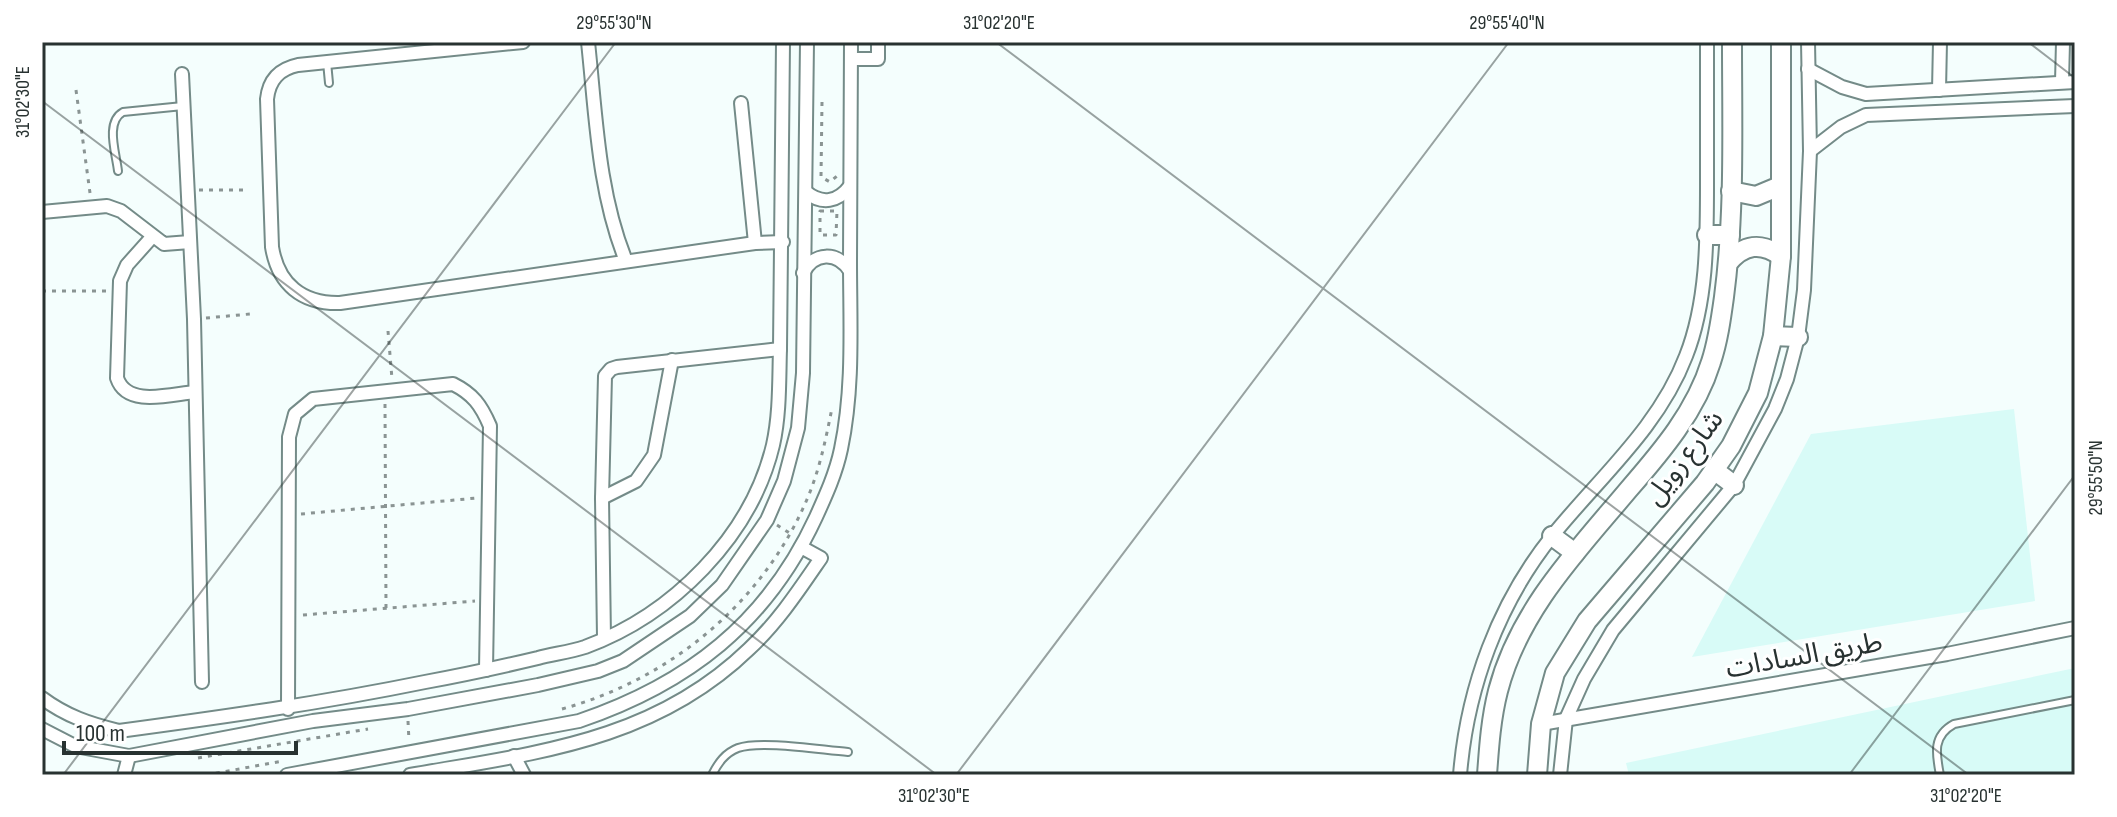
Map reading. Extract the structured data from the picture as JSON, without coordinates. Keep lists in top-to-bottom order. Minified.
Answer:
{"streets":{"main road":["شارع زويل"],"street":["طريق السادات"]},"crossings":[["شارع زويل","طريق السادات"]],"scale_bar":"100 m","coordinates":["29°55'30\"N","31°02'20\"E","29°55'40\"N","31°02'30\"E","29°55'50\"N"]}
